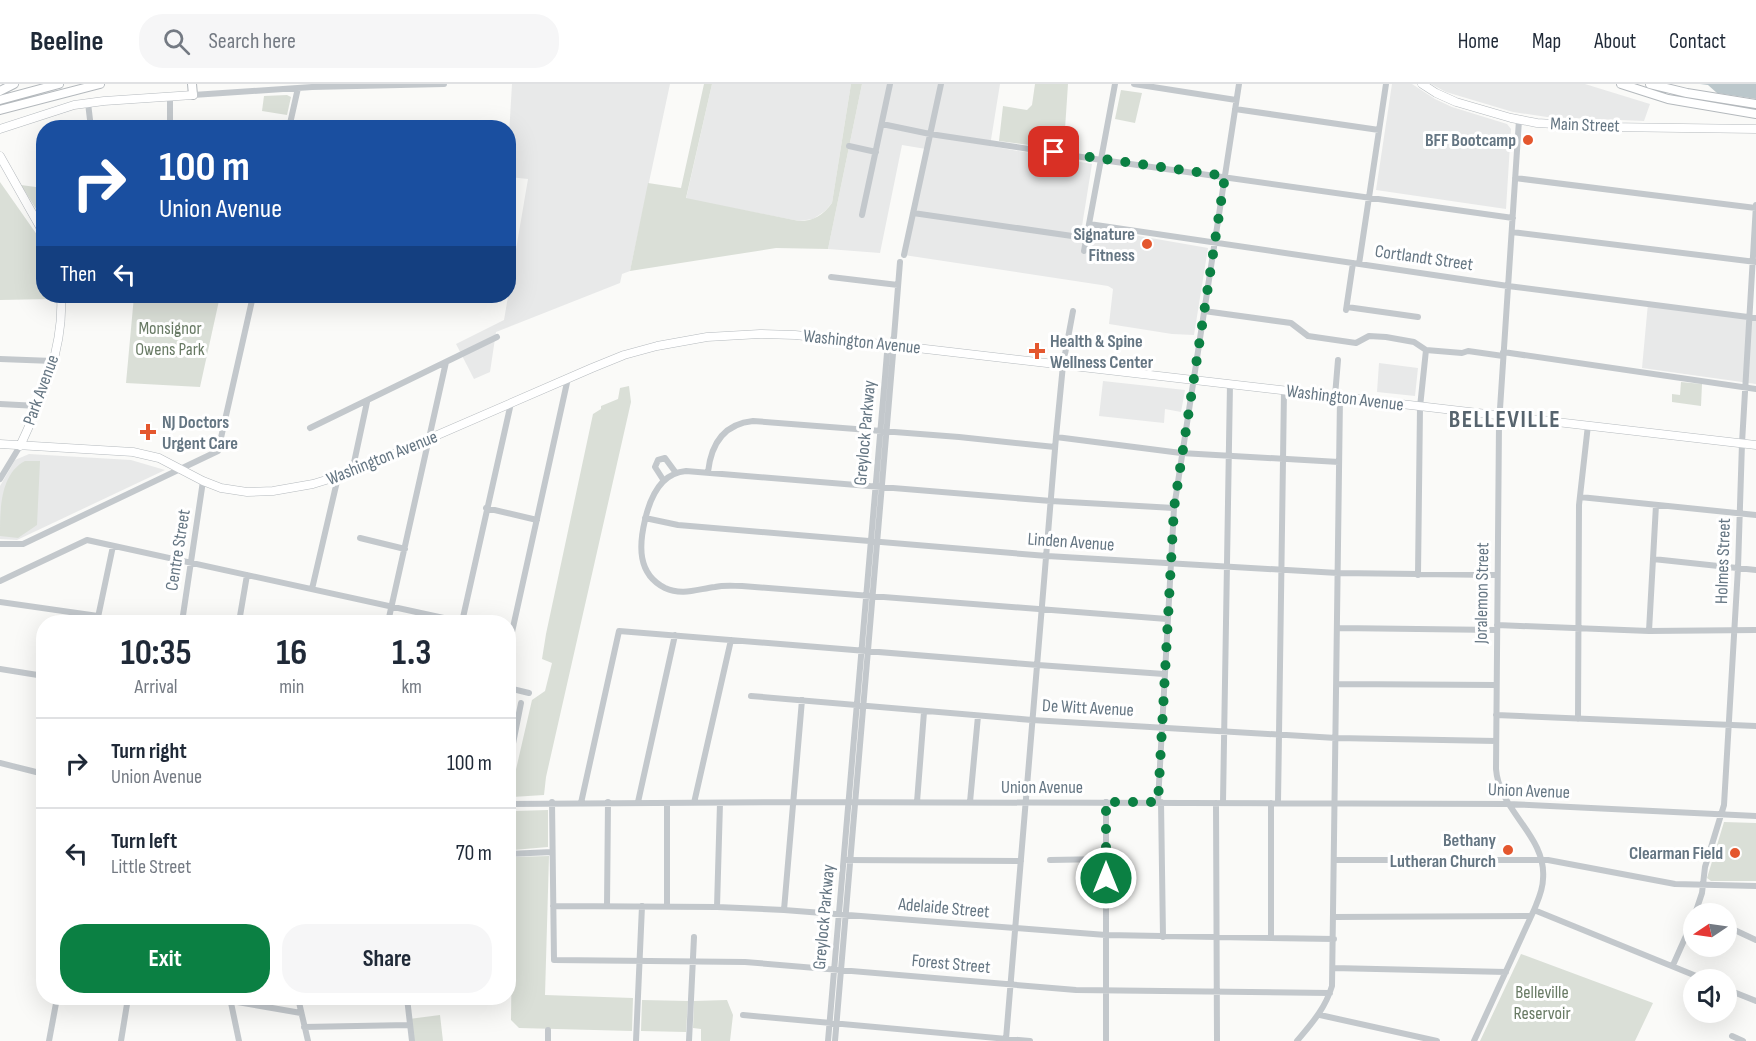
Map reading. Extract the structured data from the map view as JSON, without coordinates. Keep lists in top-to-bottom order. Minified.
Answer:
{"streets":{"main road":["Main Street","Washington Avenue","Park Avenue"],"street":["Cortlandt Street","Greylock Parkway","Linden Avenue","Centre Street","Holmes Street","Joralemon Street","De Witt Avenue","Union Avenue","Adelaide Street","Forest Street"]},"crossings":[["Main Street","Joralemon Street"],["Cortlandt Street","Holmes Street"],["Cortlandt Street","Joralemon Street"],["Washington Avenue","Park Avenue"],["Washington Avenue","Greylock Parkway"],["Washington Avenue","Centre Street"],["Washington Avenue","Holmes Street"],["Washington Avenue","Joralemon Street"],["Greylock Parkway","Linden Avenue"],["Greylock Parkway","De Witt Avenue"],["Greylock Parkway","Union Avenue"],["Greylock Parkway","Adelaide Street"],["Greylock Parkway","Forest Street"],["Linden Avenue","Joralemon Street"],["Holmes Street","Union Avenue"],["Joralemon Street","De Witt Avenue"],["Joralemon Street","Union Avenue"],["Adelaide Street","Forest Street"]],"districts":["BELLEVILLE"],"parks":["Monsignor Owens Park","Belleville Reservoir"],"places":{"other":["BFF Bootcamp","Signature Fitness","Bethany Lutheran Church","Clearman Field"],"health":["Health & Spine Wellness Center","NJ Doctors Urgent Care"]},"north":"left","page":{"header":"Beeline","search":"Search here","nav":["Home","Map","About","Contact"],"turn":["100 m","Union Avenue"],"then":"Then","eta":["10:35","Arrival","16","min","1.3","km"],"list":[{"name":"Turn right","note":"Union Avenue","value":"100 m"},{"name":"Turn left","note":"Little Street","value":"70 m"}],"buttons":["Exit","Share"]}}
